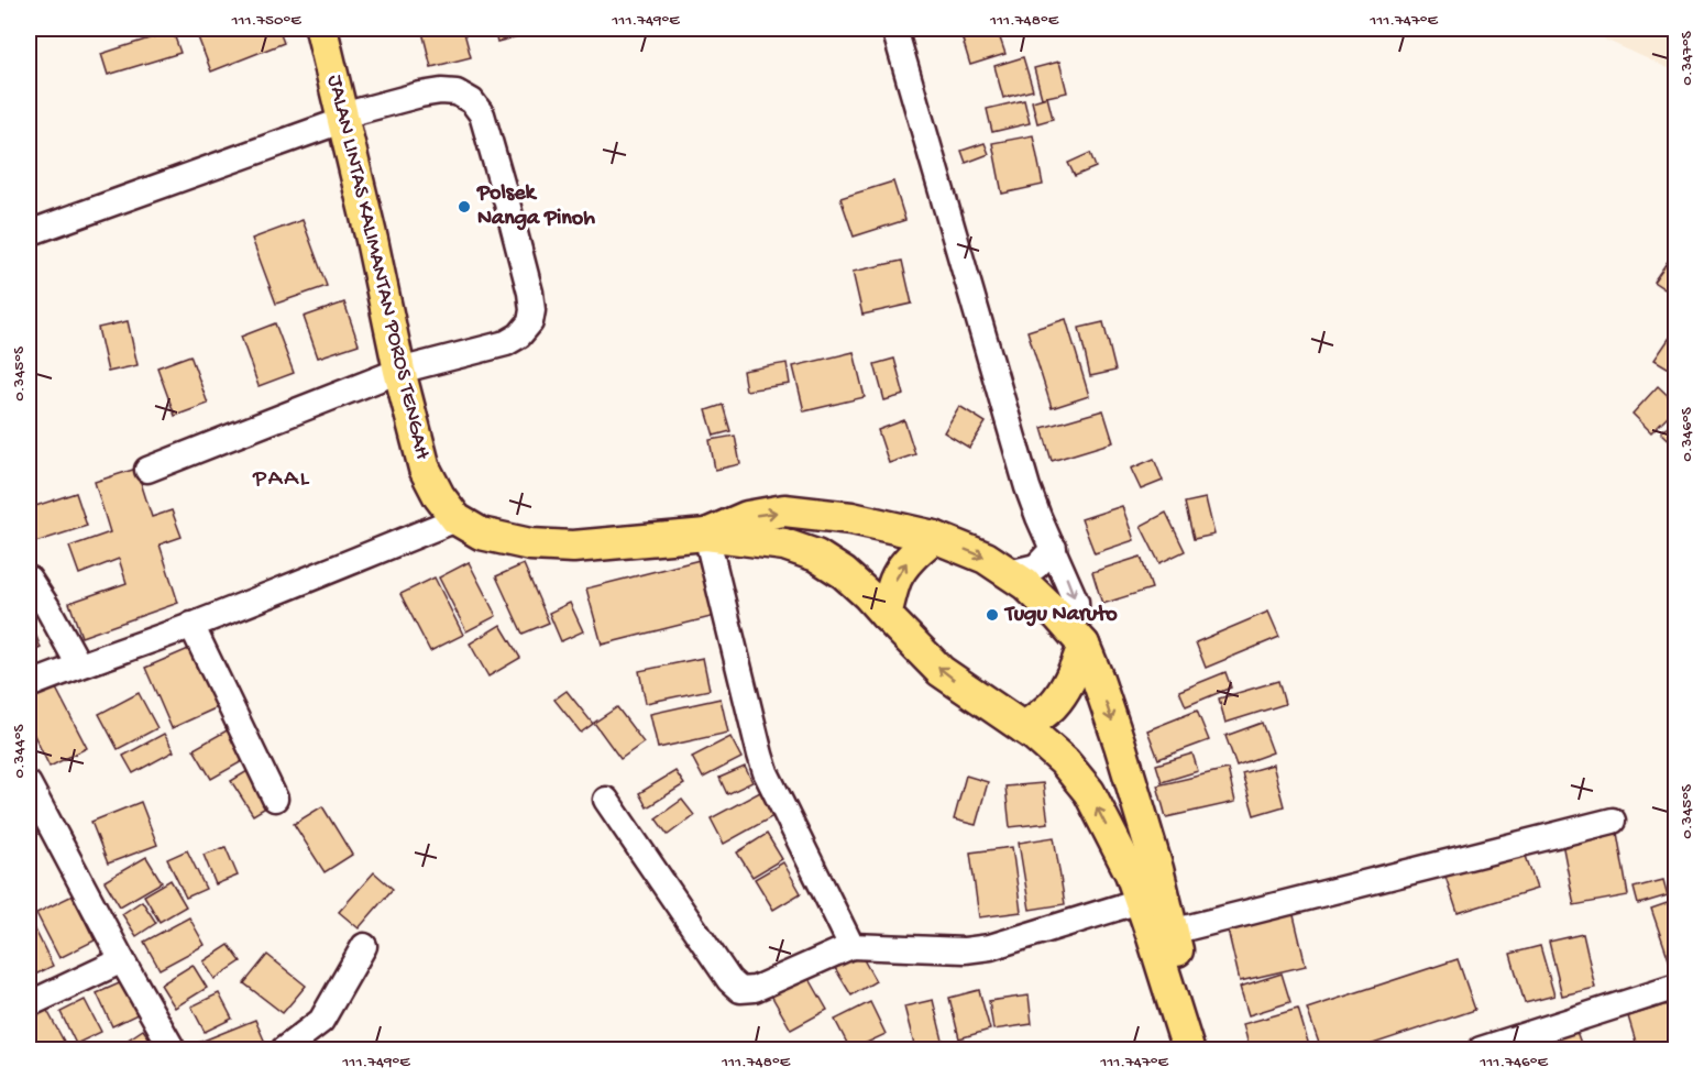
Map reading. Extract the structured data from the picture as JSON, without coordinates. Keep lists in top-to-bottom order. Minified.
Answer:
{"streets":{"main road":["JALAN LINTAS KALIMANTAN POROS TENGAH"]},"districts":["PAAL"],"places":["Polsek Nanga Pinoh","Tugu Naruto"],"coordinates":["111.750°E","111.749°E","111.748°E","111.747°E","0.347°S","0.345°S","0.346°S","0.344°S","111.746°E"]}
